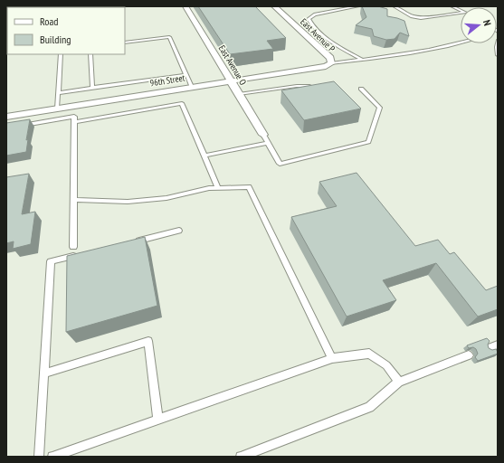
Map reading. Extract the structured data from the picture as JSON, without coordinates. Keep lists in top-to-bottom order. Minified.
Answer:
{"streets":{"street":["East Avenue P","East Avenue O","96th Street"]},"crossings":[["East Avenue P","96th Street"],["East Avenue O","96th Street"]],"legend":["Road","Building"],"north":"right"}
